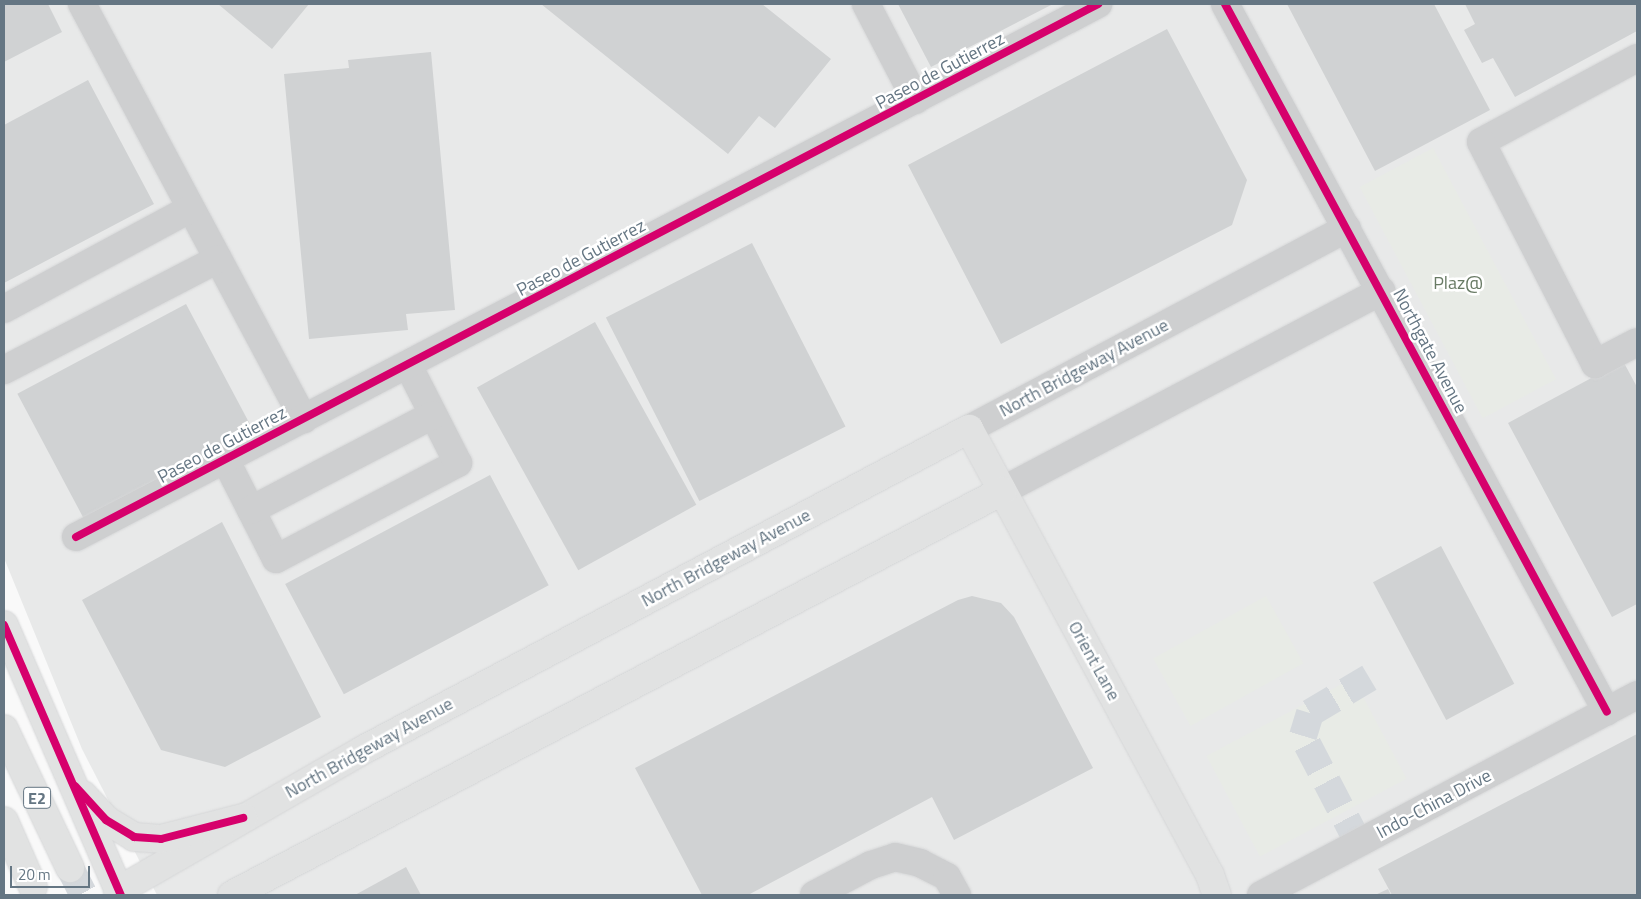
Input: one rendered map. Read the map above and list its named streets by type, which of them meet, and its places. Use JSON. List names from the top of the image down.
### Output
{
  "streets": {
    "main road": ["North Bridgeway Avenue", "Orient Lane", "E2"],
    "street": ["Paseo de Gutierrez", "Northgate Avenue", "Indo-China Drive"]
  },
  "crossings": [
    ["Northgate Avenue", "North Bridgeway Avenue"],
    ["Northgate Avenue", "Indo-China Drive"],
    ["North Bridgeway Avenue", "Orient Lane"]
  ],
  "parks": ["Plaz@"],
  "scale_bar": "20 m"
}
